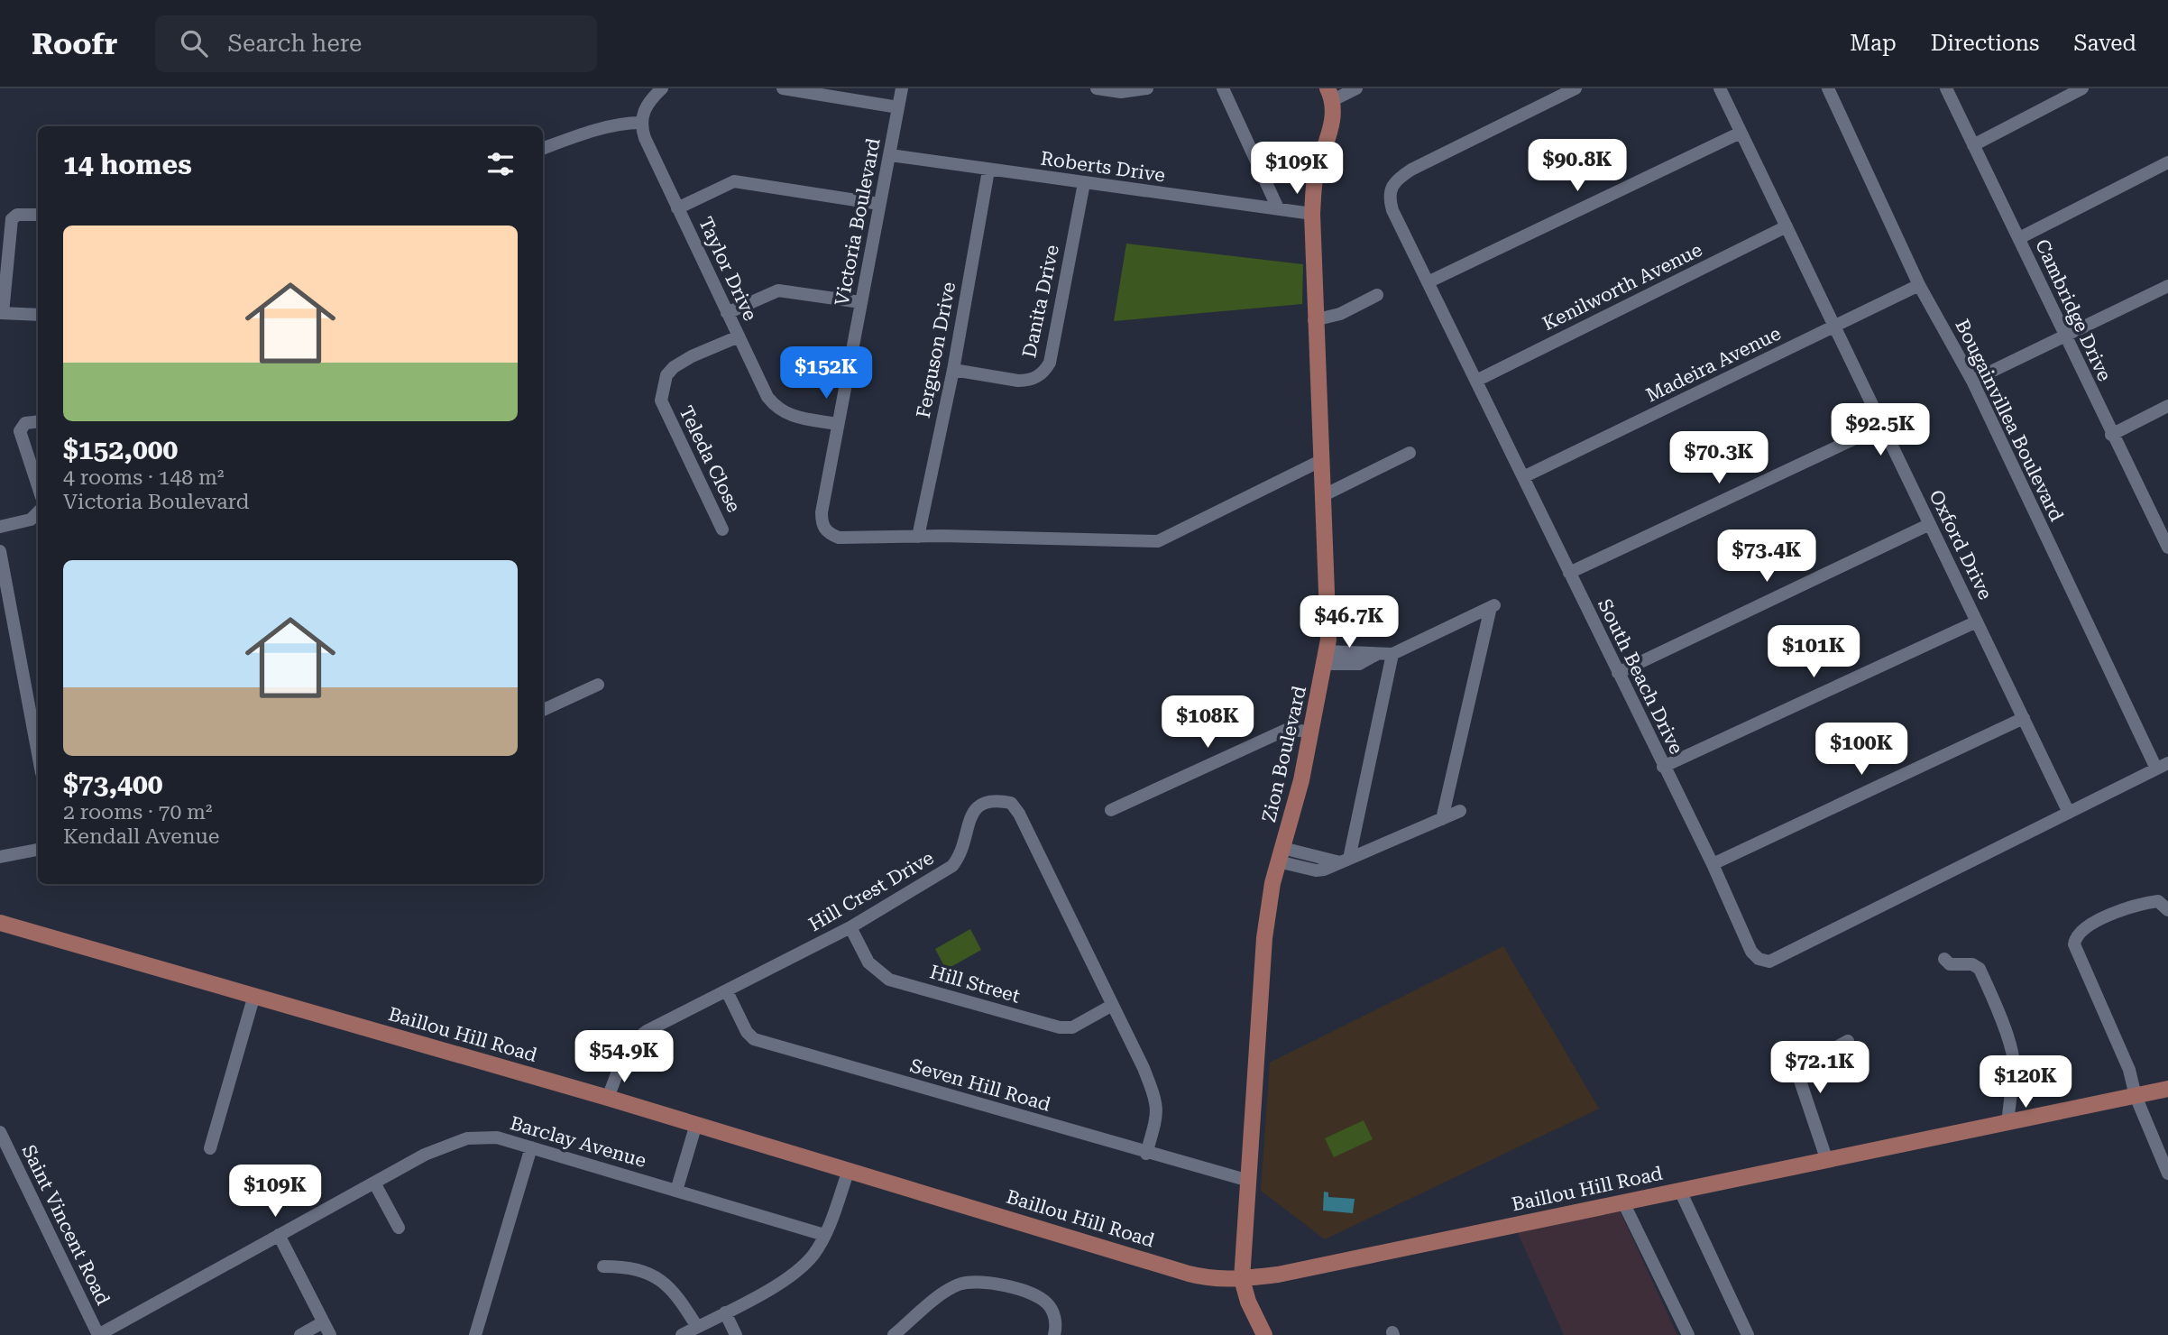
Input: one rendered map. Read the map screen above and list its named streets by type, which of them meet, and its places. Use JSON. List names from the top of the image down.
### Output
{
  "streets": {
    "main road": ["Zion Boulevard", "Baillou Hill Road"],
    "street": [
      "Roberts Drive",
      "Victoria Boulevard",
      "Taylor Drive",
      "Kenilworth Avenue",
      "Danita Drive",
      "Cambridge Drive",
      "Ferguson Drive",
      "Madeira Avenue",
      "Bougainvillea Boulevard",
      "Teleda Close",
      "Oxford Drive",
      "South Beach Drive",
      "Hill Crest Drive",
      "Hill Street",
      "Seven Hill Road",
      "Barclay Avenue",
      "Saint Vincent Road"
    ]
  },
  "crossings": [
    ["Roberts Drive", "Victoria Boulevard"],
    ["Roberts Drive", "Danita Drive"],
    ["Roberts Drive", "Ferguson Drive"],
    ["Roberts Drive", "Zion Boulevard"],
    ["Victoria Boulevard", "Taylor Drive"],
    ["Victoria Boulevard", "Ferguson Drive"],
    ["Taylor Drive", "Teleda Close"],
    ["Kenilworth Avenue", "Oxford Drive"],
    ["Kenilworth Avenue", "South Beach Drive"],
    ["Danita Drive", "Ferguson Drive"],
    ["Madeira Avenue", "Bougainvillea Boulevard"],
    ["Madeira Avenue", "Oxford Drive"],
    ["Madeira Avenue", "South Beach Drive"],
    ["Bougainvillea Boulevard", "South Beach Drive"],
    ["Oxford Drive", "South Beach Drive"],
    ["Zion Boulevard", "Baillou Hill Road"],
    ["Zion Boulevard", "Seven Hill Road"],
    ["Hill Crest Drive", "Hill Street"],
    ["Hill Crest Drive", "Baillou Hill Road"],
    ["Hill Crest Drive", "Seven Hill Road"],
    ["Barclay Avenue", "Saint Vincent Road"]
  ],
  "page": {
    "header": "Roofr",
    "search": "Search here",
    "nav": ["Map", "Directions", "Saved"],
    "heading": "14 homes",
    "price": [
      "$90.8K",
      "$109K",
      "$152K",
      "$92.5K",
      "$70.3K",
      "$73.4K",
      "$46.7K",
      "$101K",
      "$108K",
      "$100K",
      "$54.9K",
      "$72.1K",
      "$120K",
      "$109K"
    ],
    "list": [
      {
        "name": "$152,000",
        "note": "4 rooms · 148 m² · Victoria Boulevard"
      },
      {
        "name": "$73,400",
        "note": "2 rooms · 70 m² · Kendall Avenue"
      }
    ]
  }
}
